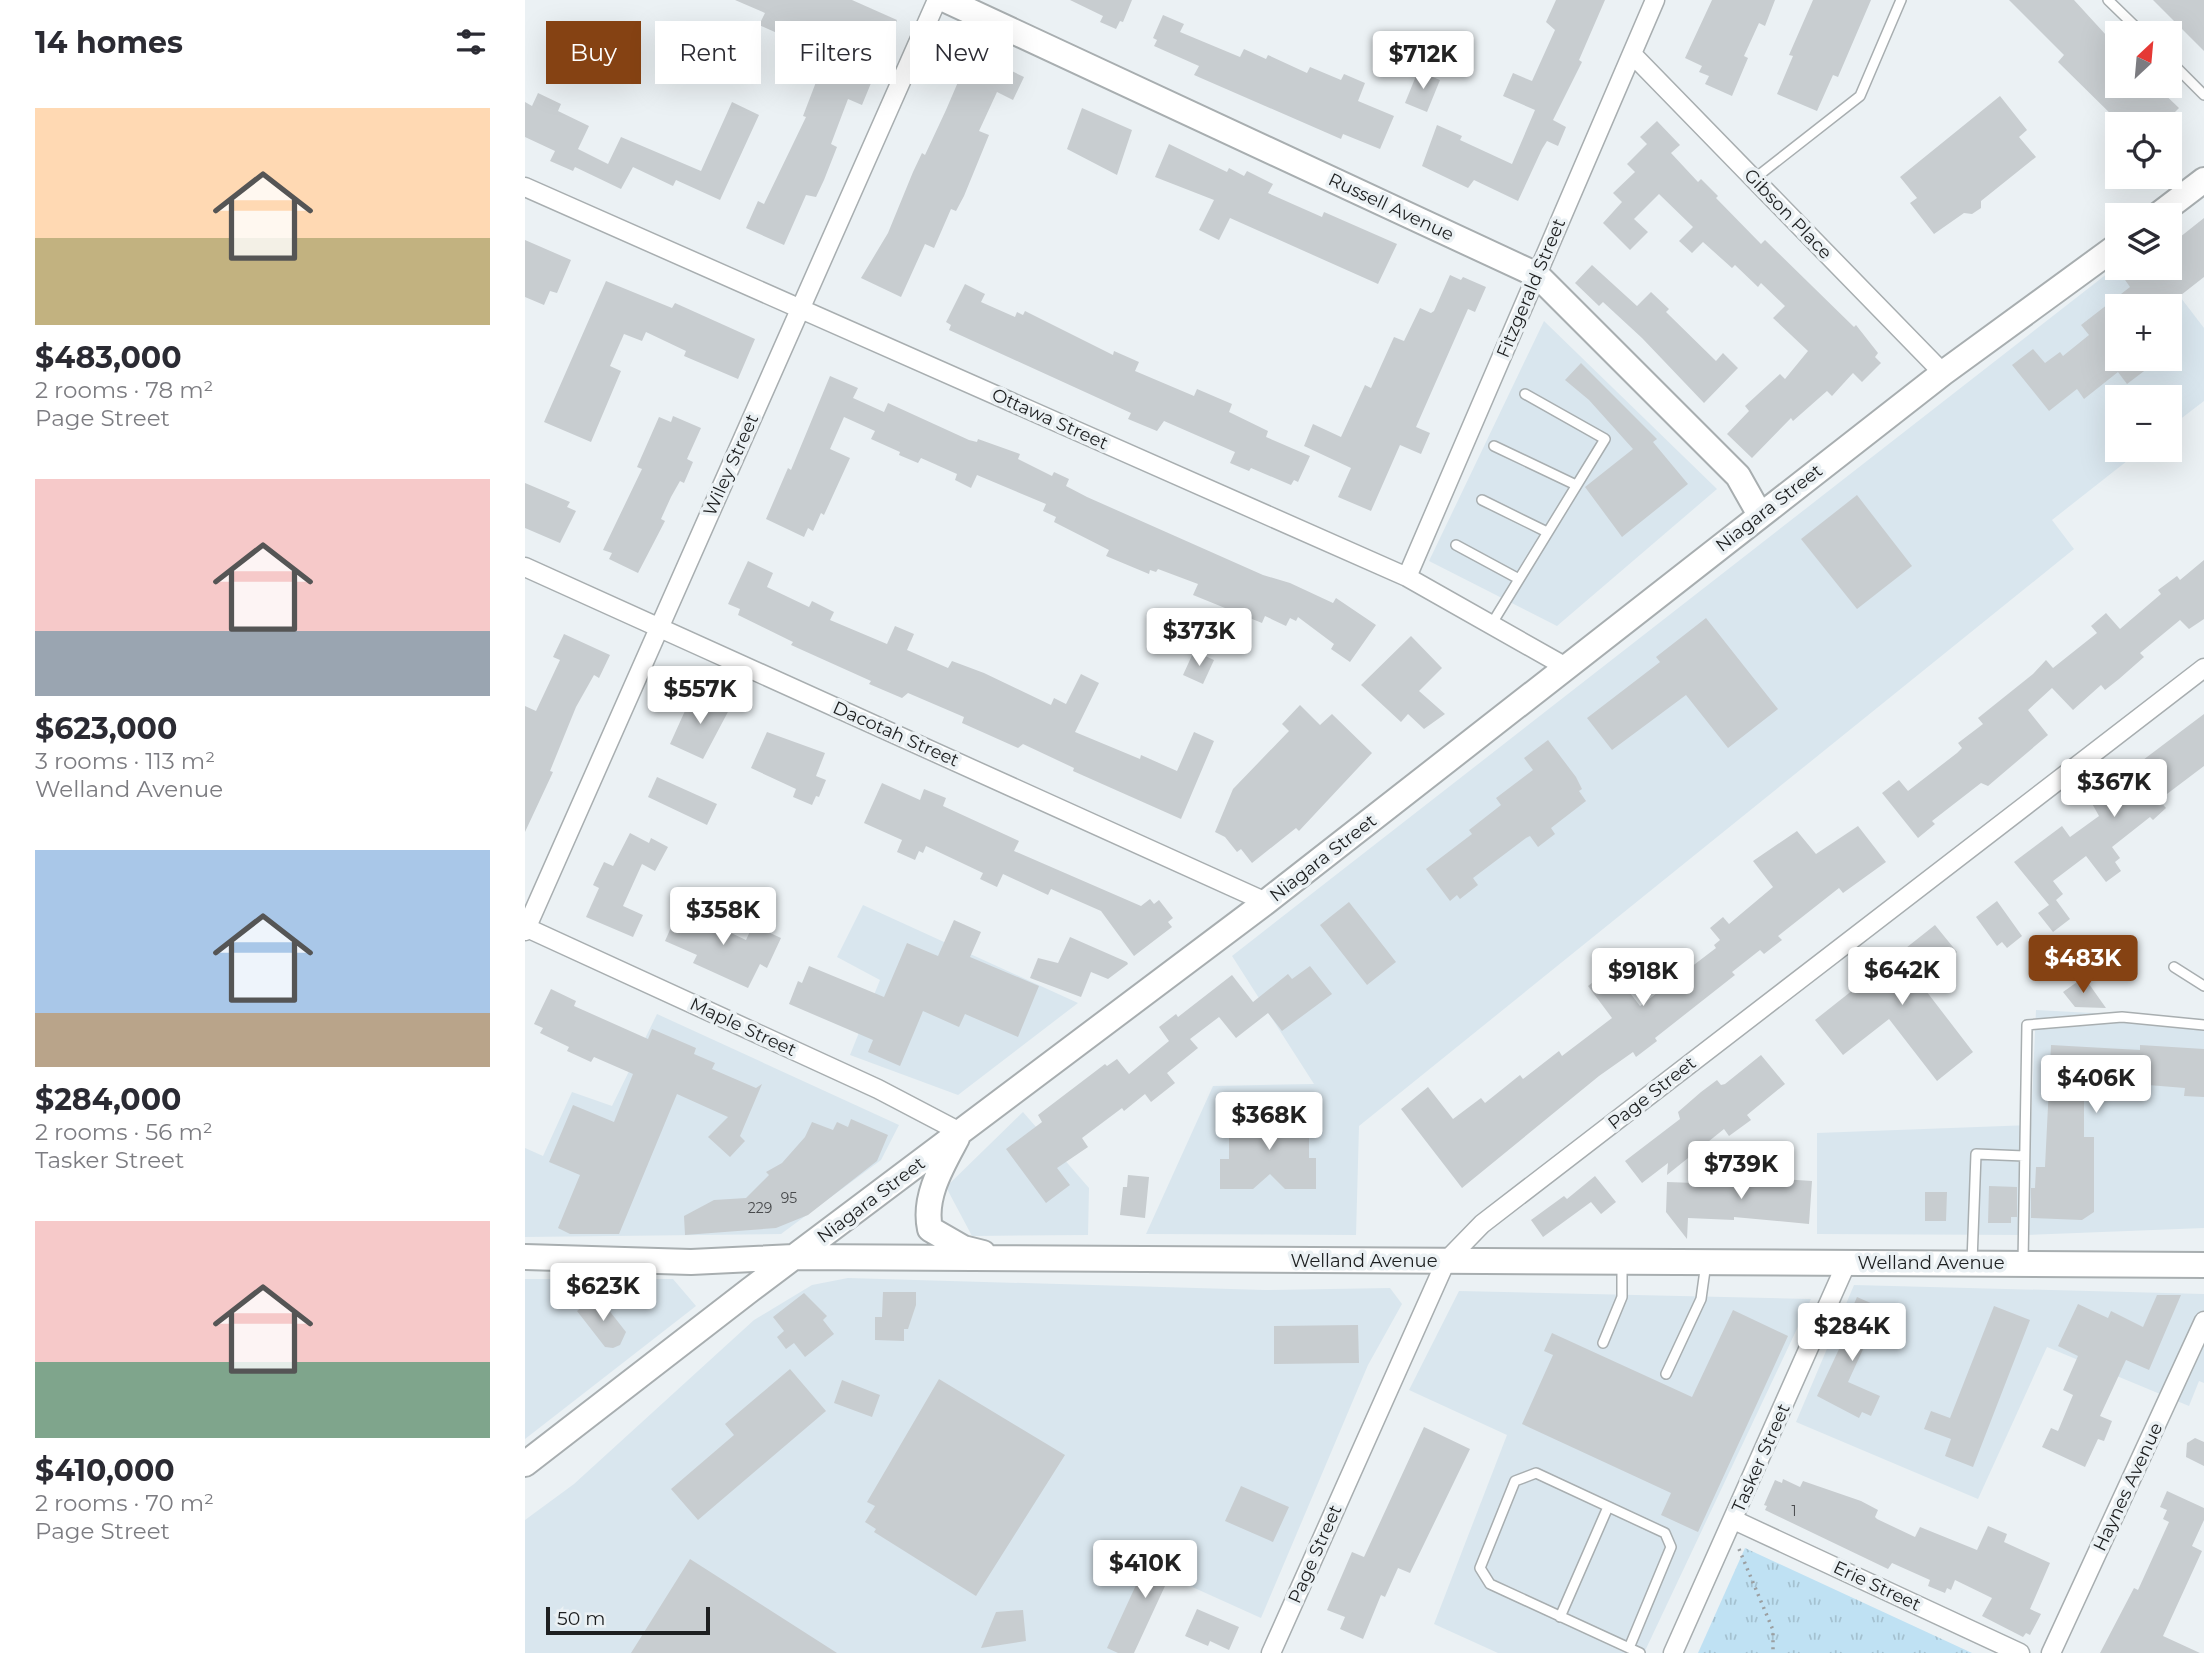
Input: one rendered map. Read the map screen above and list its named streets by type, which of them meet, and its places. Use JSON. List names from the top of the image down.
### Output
{
  "streets": {
    "main road": ["Russell Avenue", "Niagara Street", "Welland Avenue"],
    "street": [
      "Gibson Place",
      "Fitzgerald Street",
      "Ottawa Street",
      "Wiley Street",
      "Dacotah Street",
      "Maple Street",
      "Page Street",
      "Tasker Street",
      "Haynes Avenue",
      "Erie Street"
    ]
  },
  "crossings": [
    ["Russell Avenue", "Fitzgerald Street"],
    ["Russell Avenue", "Niagara Street"],
    ["Gibson Place", "Fitzgerald Street"],
    ["Gibson Place", "Niagara Street"],
    ["Fitzgerald Street", "Ottawa Street"],
    ["Ottawa Street", "Wiley Street"],
    ["Ottawa Street", "Niagara Street"],
    ["Wiley Street", "Dacotah Street"],
    ["Wiley Street", "Maple Street"],
    ["Niagara Street", "Dacotah Street"],
    ["Niagara Street", "Maple Street"],
    ["Niagara Street", "Welland Avenue"],
    ["Page Street", "Welland Avenue"],
    ["Welland Avenue", "Tasker Street"],
    ["Tasker Street", "Erie Street"]
  ],
  "house_numbers": ["95", "229", "1"],
  "scale_bar": "50 m",
  "north": "top right",
  "page": {
    "heading": "14 homes",
    "map_buttons": ["+", "−"],
    "chip": [
      "Buy",
      "Rent",
      "Filters",
      "New"
    ],
    "price": [
      "$712K",
      "$373K",
      "$557K",
      "$367K",
      "$358K",
      "$483K",
      "$642K",
      "$918K",
      "$406K",
      "$368K",
      "$739K",
      "$623K",
      "$284K",
      "$410K"
    ],
    "list": [
      {
        "name": "$483,000",
        "note": "2 rooms · 78 m² · Page Street"
      },
      {
        "name": "$623,000",
        "note": "3 rooms · 113 m² · Welland Avenue"
      },
      {
        "name": "$284,000",
        "note": "2 rooms · 56 m² · Tasker Street"
      },
      {
        "name": "$410,000",
        "note": "2 rooms · 70 m² · Page Street"
      }
    ],
    "scale": "50 m"
  }
}
